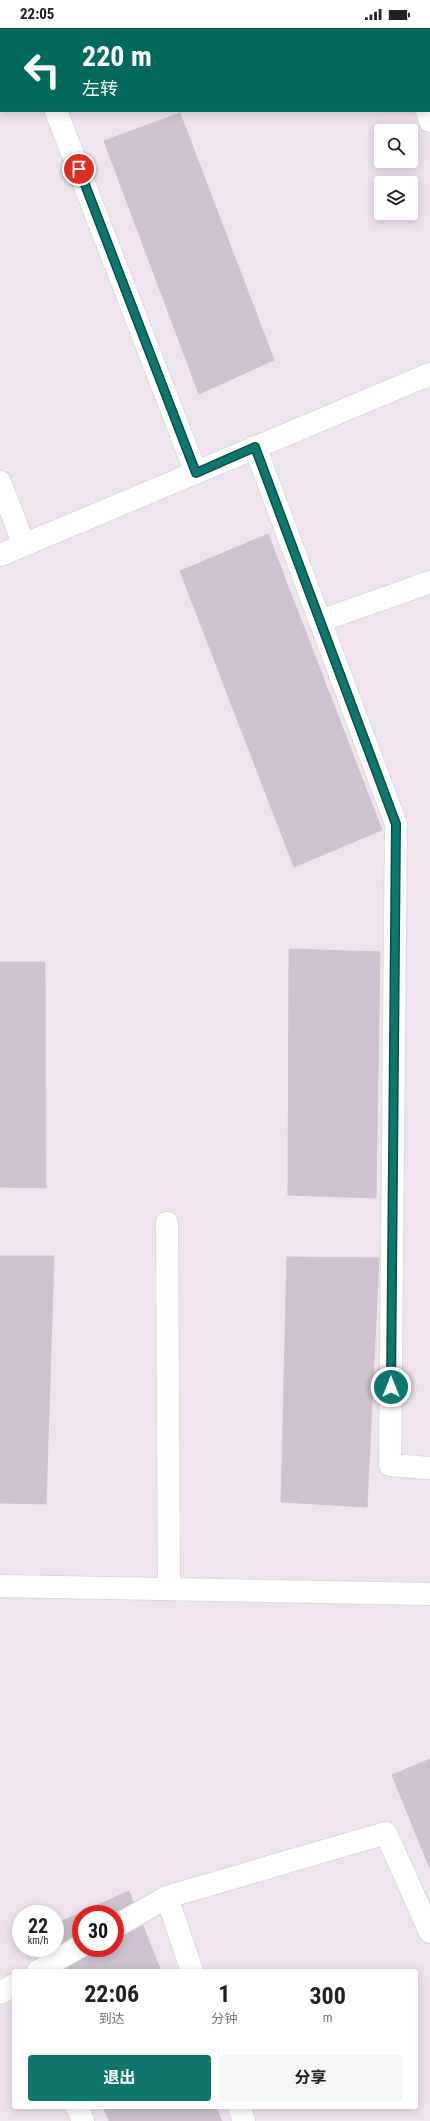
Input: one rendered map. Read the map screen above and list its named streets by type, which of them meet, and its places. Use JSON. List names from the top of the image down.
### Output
{
  "page": {
    "status": "22:05",
    "turn": ["220 m", "左转"],
    "speed": "22 km/h",
    "limit": "30",
    "eta": [
      "22:06",
      "到达",
      "1",
      "分钟",
      "300",
      "m"
    ],
    "buttons": ["退出", "分享"]
  }
}
